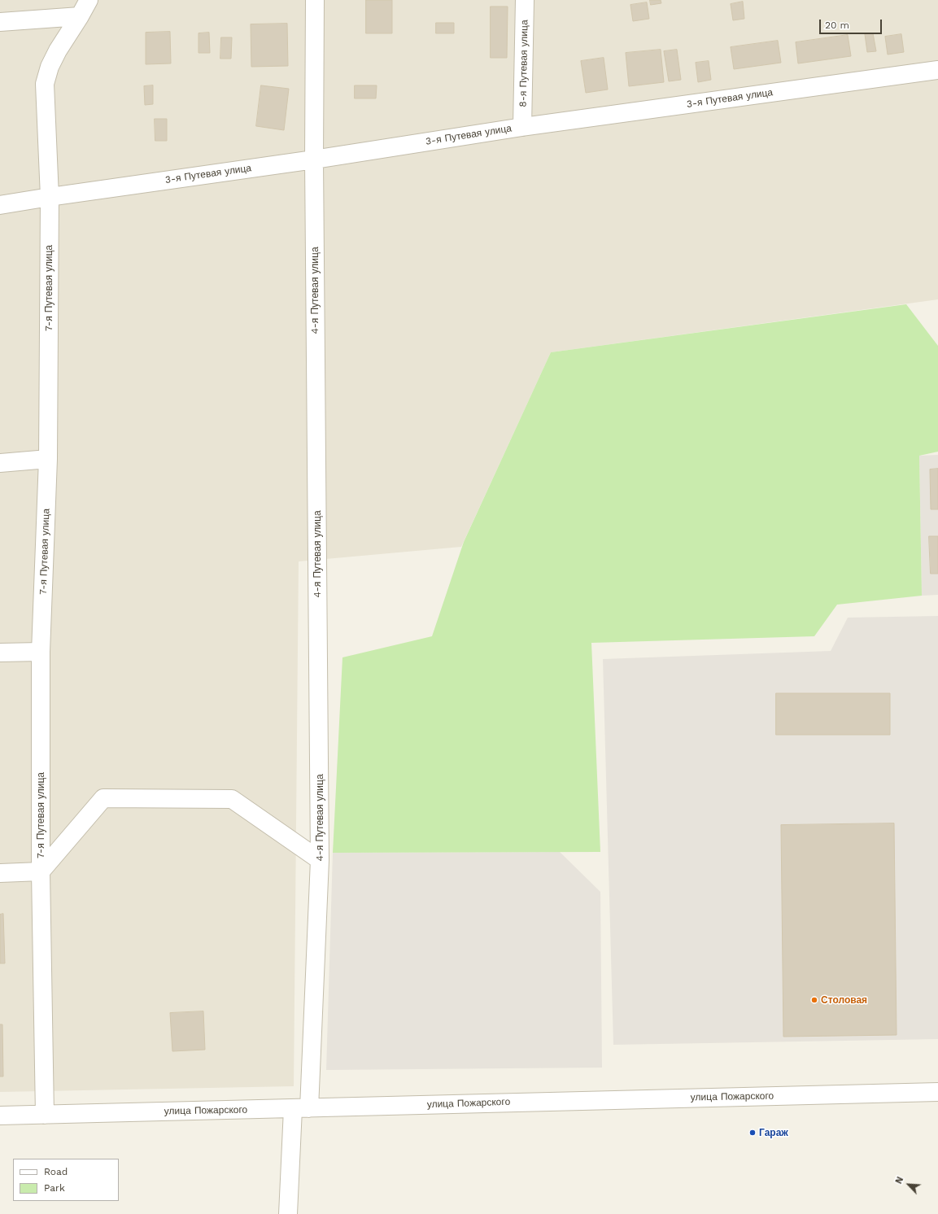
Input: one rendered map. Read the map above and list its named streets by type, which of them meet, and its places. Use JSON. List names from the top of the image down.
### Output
{
  "streets": {
    "street": [
      "8-я Путевая улица",
      "3-я Путевая улица",
      "7-я Путевая улица",
      "4-я Путевая улица",
      "улица Пожарского"
    ]
  },
  "crossings": [
    ["8-я Путевая улица", "3-я Путевая улица"],
    ["3-я Путевая улица", "7-я Путевая улица"],
    ["3-я Путевая улица", "4-я Путевая улица"],
    ["7-я Путевая улица", "улица Пожарского"],
    ["4-я Путевая улица", "улица Пожарского"]
  ],
  "places": ["Столовая", "Гараж"],
  "legend": ["Road", "Park"],
  "scale_bar": "20 m",
  "north": "top left"
}
